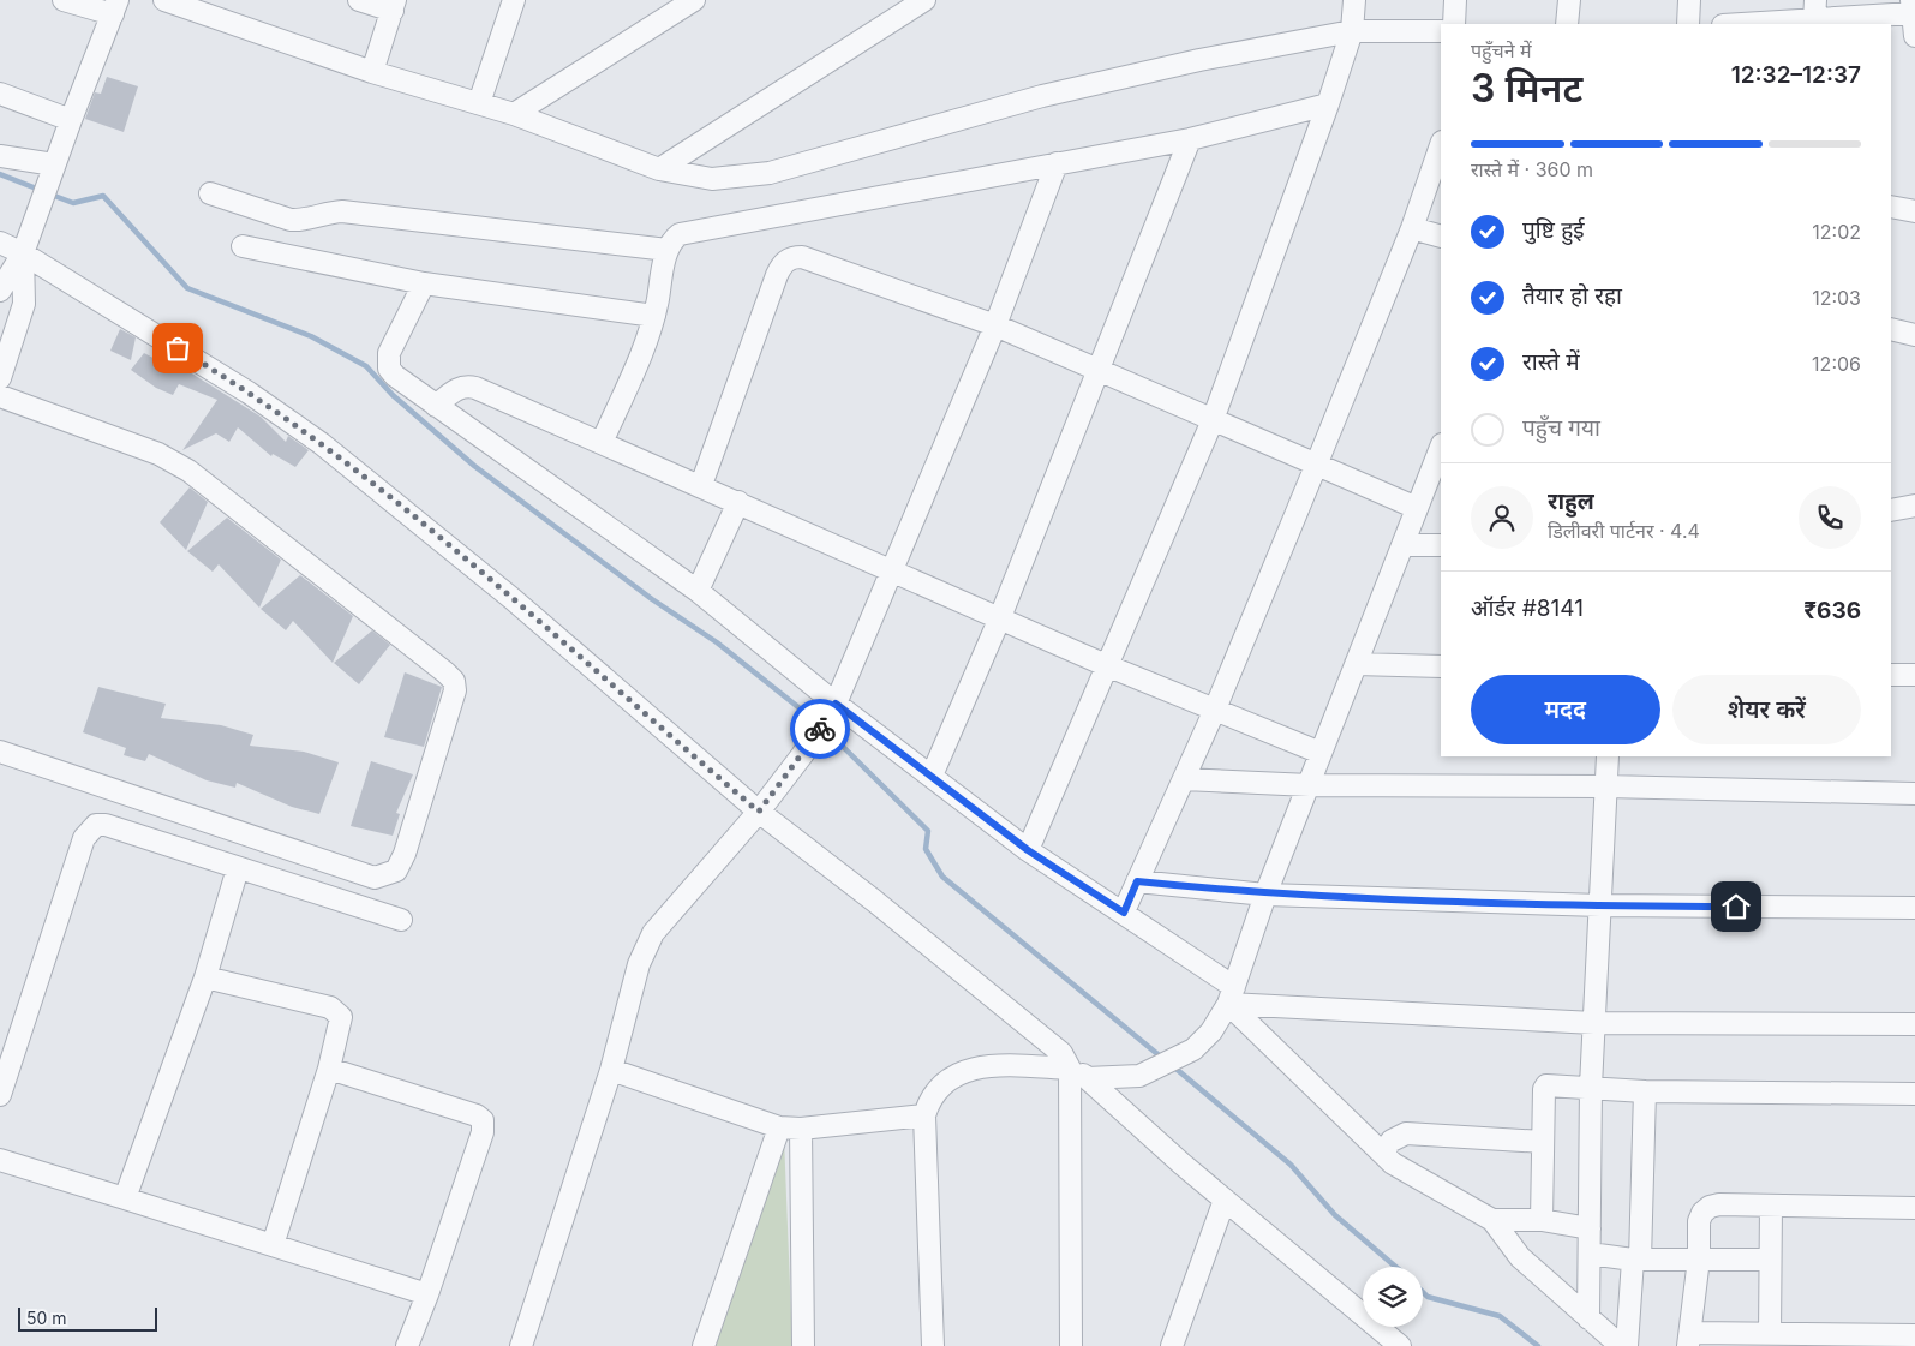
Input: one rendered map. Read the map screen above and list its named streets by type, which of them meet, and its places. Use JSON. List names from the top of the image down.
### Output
{
  "scale_bar": "50 m",
  "page": {
    "heading": ["3 मिनट", "पहुँचने में", "12:32–12:37"],
    "panel": [
      "राहुल",
      "डिलीवरी पार्टनर · 4.4",
      "ऑर्डर #8141",
      "₹636"
    ],
    "bar": "रास्ते में · 360 m",
    "list": [
      ["पुष्टि हुई", "12:02"],
      ["तैयार हो रहा", "12:03"],
      ["रास्ते में", "12:06"],
      "पहुँच गया"
    ],
    "buttons": ["मदद", "शेयर करें"],
    "scale": "50 m"
  }
}
